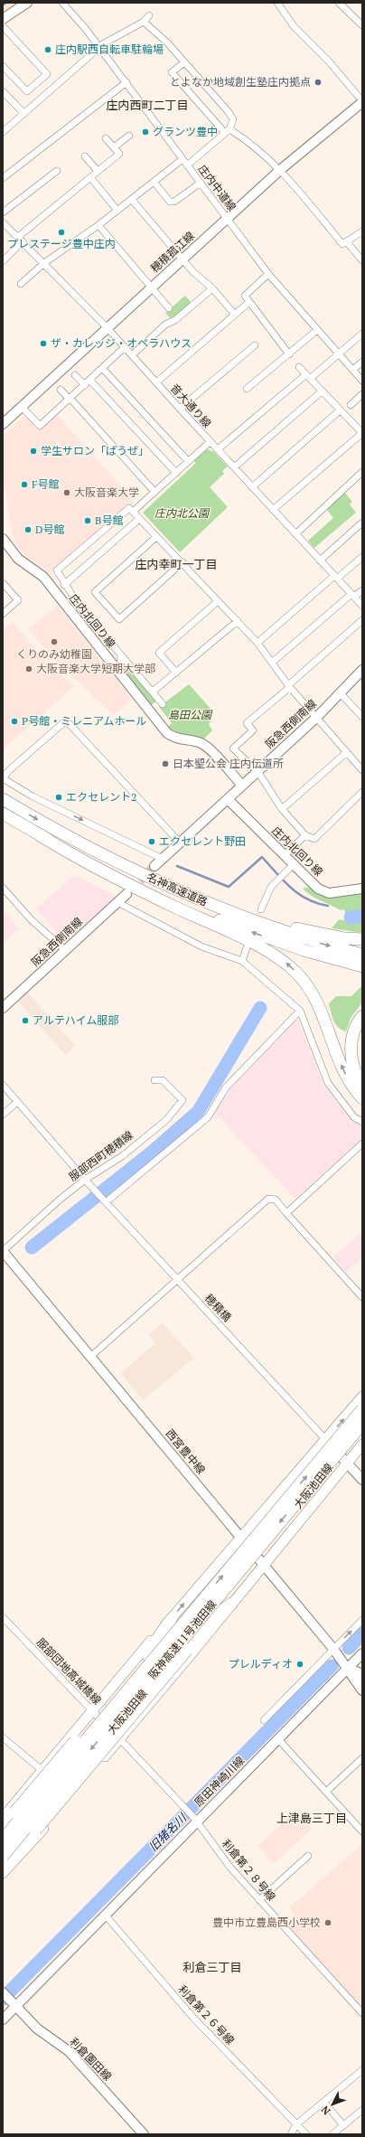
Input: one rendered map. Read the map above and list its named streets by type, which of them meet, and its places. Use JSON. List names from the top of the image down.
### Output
{
  "streets": {
    "highway": ["名神高速道路", "阪神高速11号池田線"],
    "main road": ["大阪池田線"],
    "street": [
      "庄内中道線",
      "穂積菰江線",
      "音大通り線",
      "庄内北回り線",
      "阪急西側南線",
      "服部西町穂積線",
      "穂積橋",
      "西宮豊中線",
      "服部団地高城橋線",
      "原田神崎川線",
      "利倉第２８号線",
      "利倉第２６号線",
      "利倉園田線"
    ]
  },
  "crossings": [
    ["庄内中道線", "穂積菰江線"],
    ["穂積菰江線", "音大通り線"],
    ["庄内北回り線", "阪急西側南線"],
    ["服部西町穂積線", "穂積橋"],
    ["服部西町穂積線", "西宮豊中線"],
    ["穂積橋", "大阪池田線"],
    ["西宮豊中線", "大阪池田線"],
    ["西宮豊中線", "原田神崎川線"],
    ["大阪池田線", "服部団地高城橋線"],
    ["大阪池田線", "利倉第２８号線"],
    ["服部団地高城橋線", "利倉第２８号線"],
    ["原田神崎川線", "利倉第２８号線"],
    ["原田神崎川線", "利倉第２６号線"],
    ["原田神崎川線", "利倉園田線"]
  ],
  "districts": [
    "庄内西町二丁目",
    "庄内幸町一丁目",
    "上津島三丁目",
    "利倉三丁目"
  ],
  "water": ["旧猪名川"],
  "parks": ["庄内北公園", "島田公園"],
  "places": [
    "庄内駅西自転車駐輪場",
    "とよなか地域創生塾庄内拠点",
    "グランツ豊中",
    "プレステージ豊中庄内",
    "ザ・カレッジ・オペラハウス",
    "学生サロン「ぱうぜ」",
    "F号館",
    "大阪音楽大学",
    "B号館",
    "D号館",
    "くりのみ幼稚園",
    "大阪音楽大学短期大学部",
    "P号館・ミレニアムホール",
    "日本聖公会 庄内伝道所",
    "エクセレント2",
    "エクセレント野田",
    "アルテハイム服部",
    "プレルディオ",
    "豊中市立豊島西小学校"
  ],
  "north": "bottom left"
}
